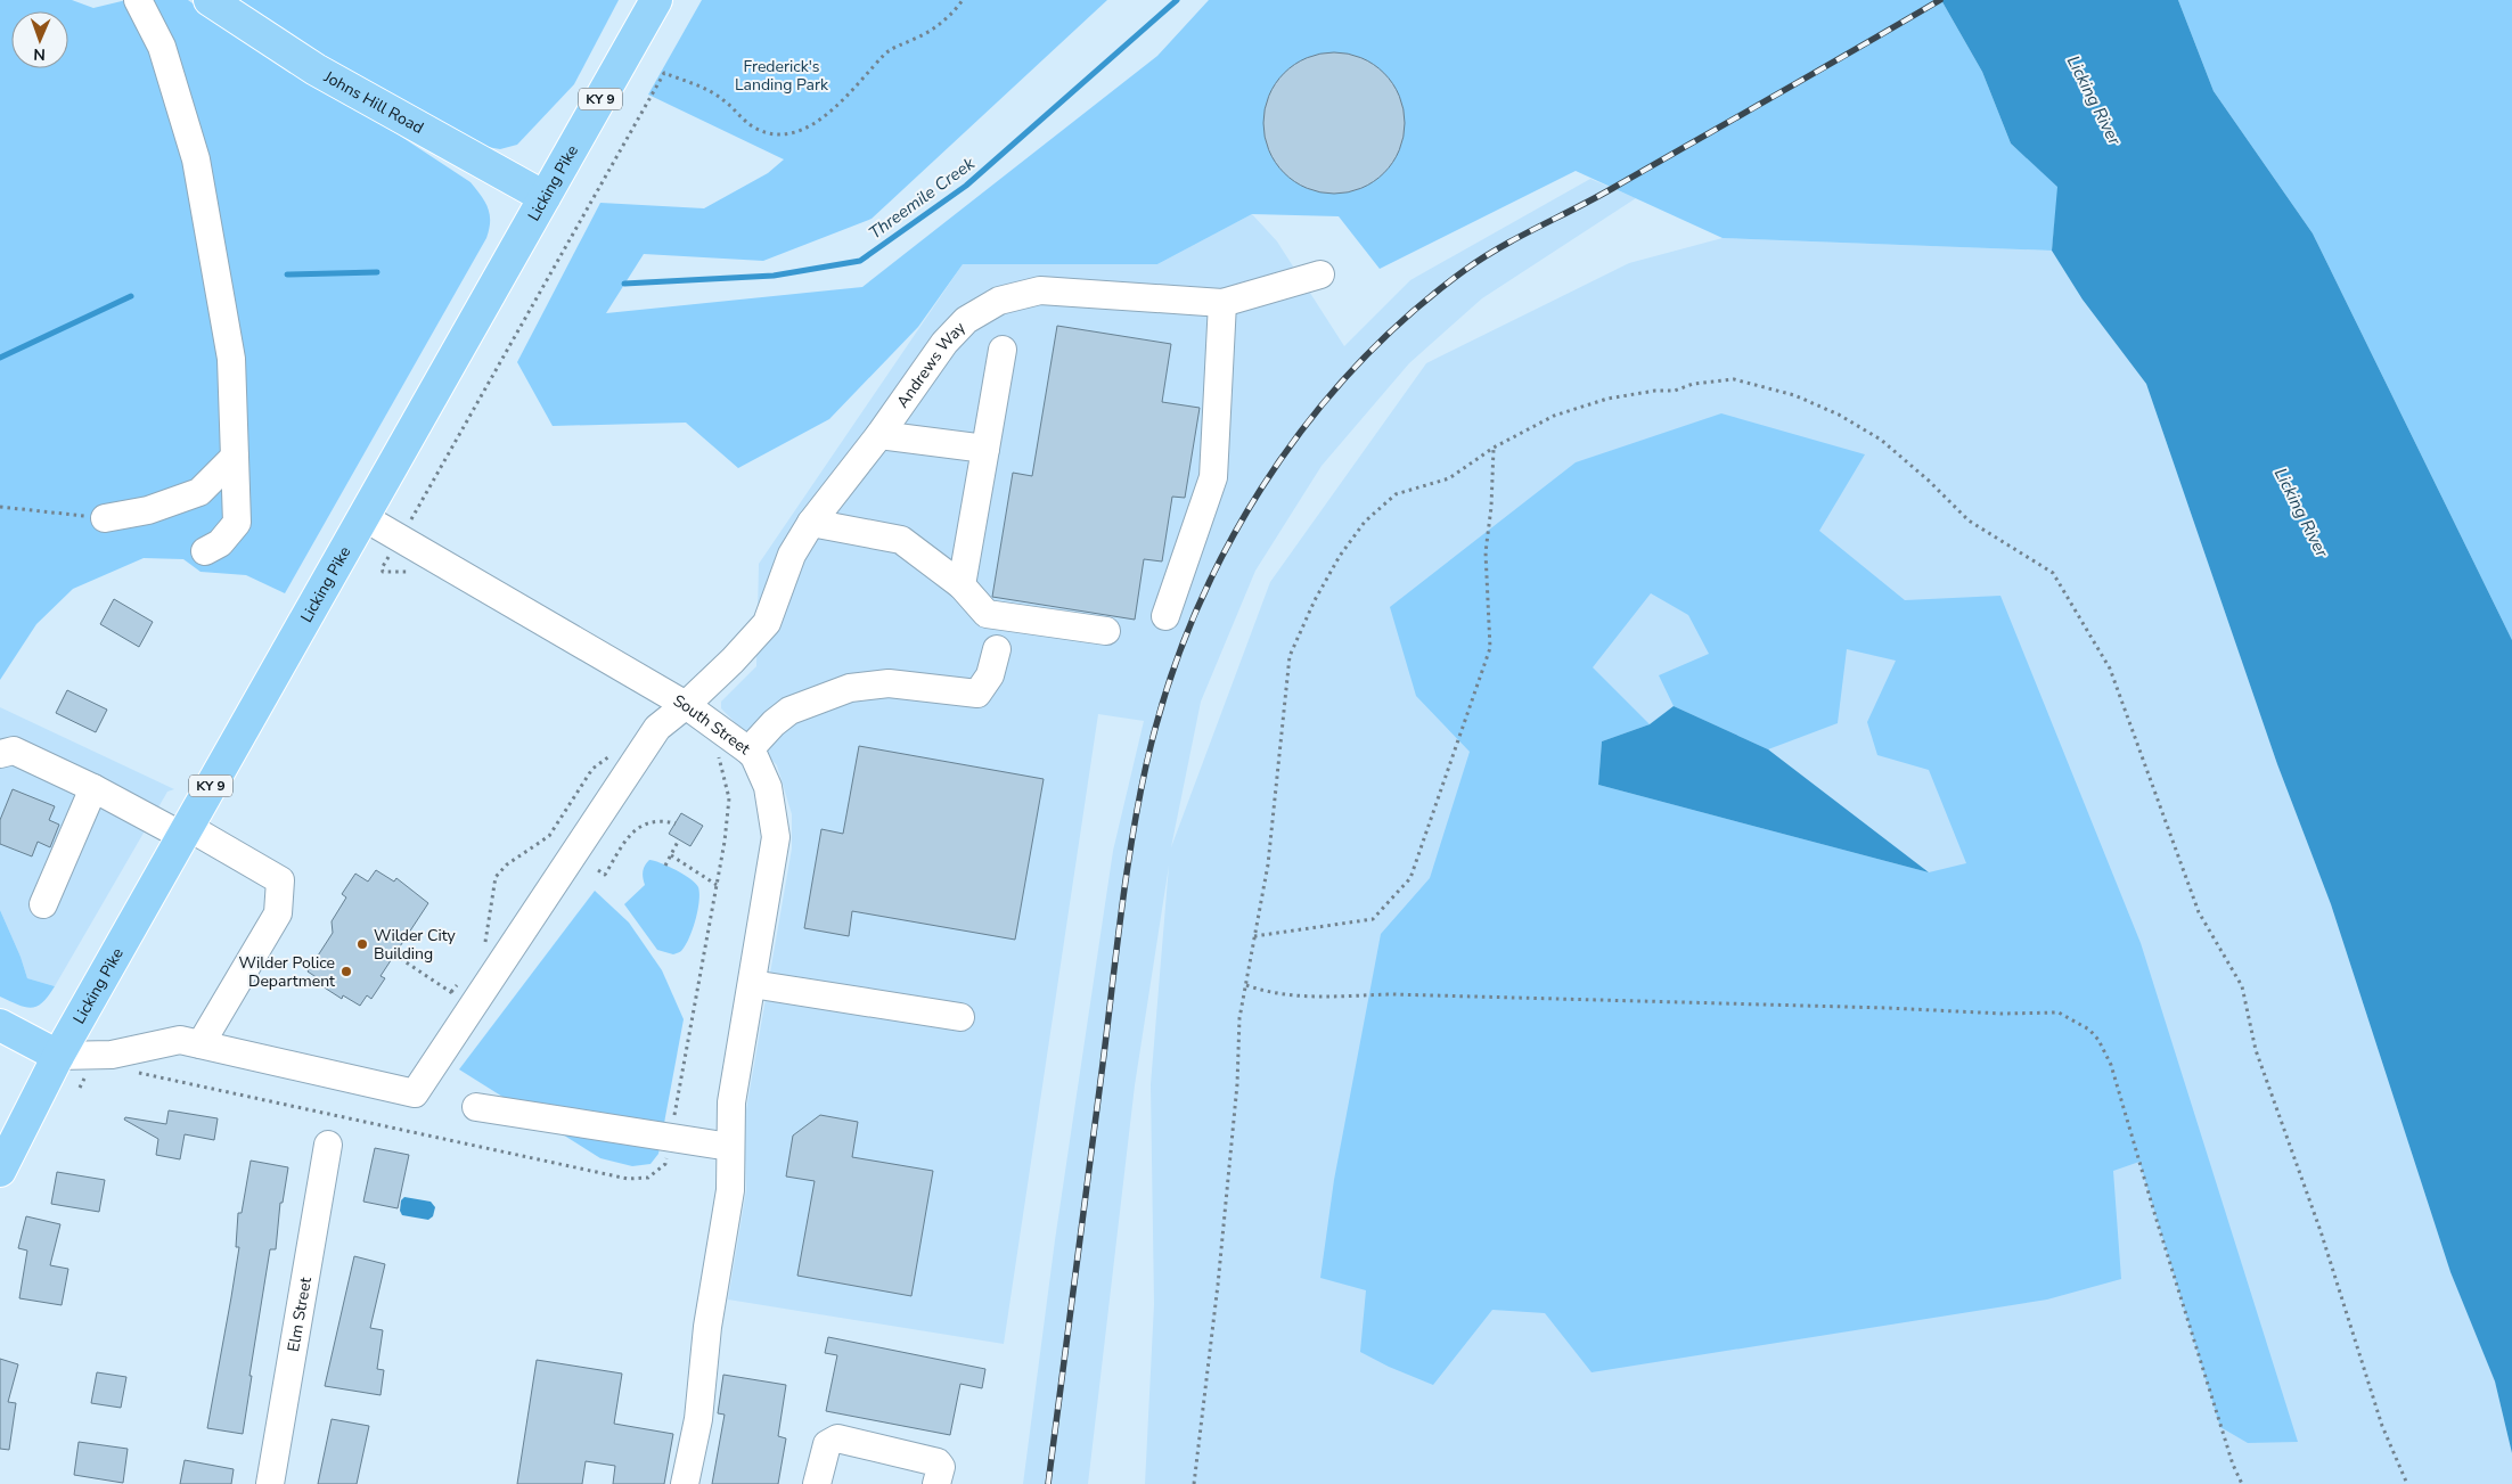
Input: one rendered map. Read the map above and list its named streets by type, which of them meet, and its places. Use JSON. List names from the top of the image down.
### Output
{
  "streets": {
    "main road": ["KY 9", "Johns Hill Road", "Licking Pike"],
    "street": ["Andrews Way", "South Street", "Elm Street"]
  },
  "crossings": [
    ["Johns Hill Road", "Licking Pike"],
    ["Licking Pike", "South Street"],
    ["Andrews Way", "South Street"]
  ],
  "water": ["Licking River", "Threemile Creek"],
  "parks": ["Frederick's Landing Park"],
  "places": ["Wilder City Building", "Wilder Police Department"],
  "north": "bottom"
}
